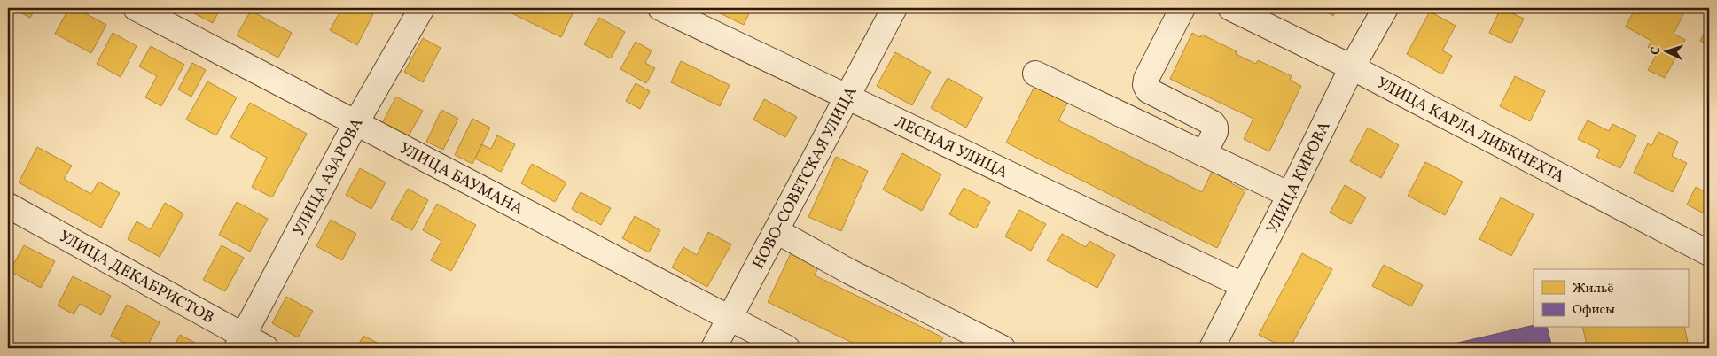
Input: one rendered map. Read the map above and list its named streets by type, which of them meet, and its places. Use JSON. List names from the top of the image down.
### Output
{
  "streets": {
    "street": [
      "УЛИЦА КАРЛА ЛИБКНЕХТА",
      "ЛЕСНАЯ УЛИЦА",
      "УЛИЦА АЗАРОВА",
      "УЛИЦА КИРОВА",
      "УЛИЦА БАУМАНА",
      "НОВО-СОВЕТСКАЯ УЛИЦА",
      "УЛИЦА ДЕКАБРИСТОВ"
    ]
  },
  "crossings": [
    ["УЛИЦА КАРЛА ЛИБКНЕХТА", "УЛИЦА КИРОВА"],
    ["ЛЕСНАЯ УЛИЦА", "УЛИЦА КИРОВА"],
    ["ЛЕСНАЯ УЛИЦА", "НОВО-СОВЕТСКАЯ УЛИЦА"],
    ["УЛИЦА АЗАРОВА", "УЛИЦА БАУМАНА"],
    ["УЛИЦА АЗАРОВА", "УЛИЦА ДЕКАБРИСТОВ"],
    ["УЛИЦА БАУМАНА", "НОВО-СОВЕТСКАЯ УЛИЦА"]
  ],
  "legend": ["Жильё", "Офисы"],
  "north": "left"
}
